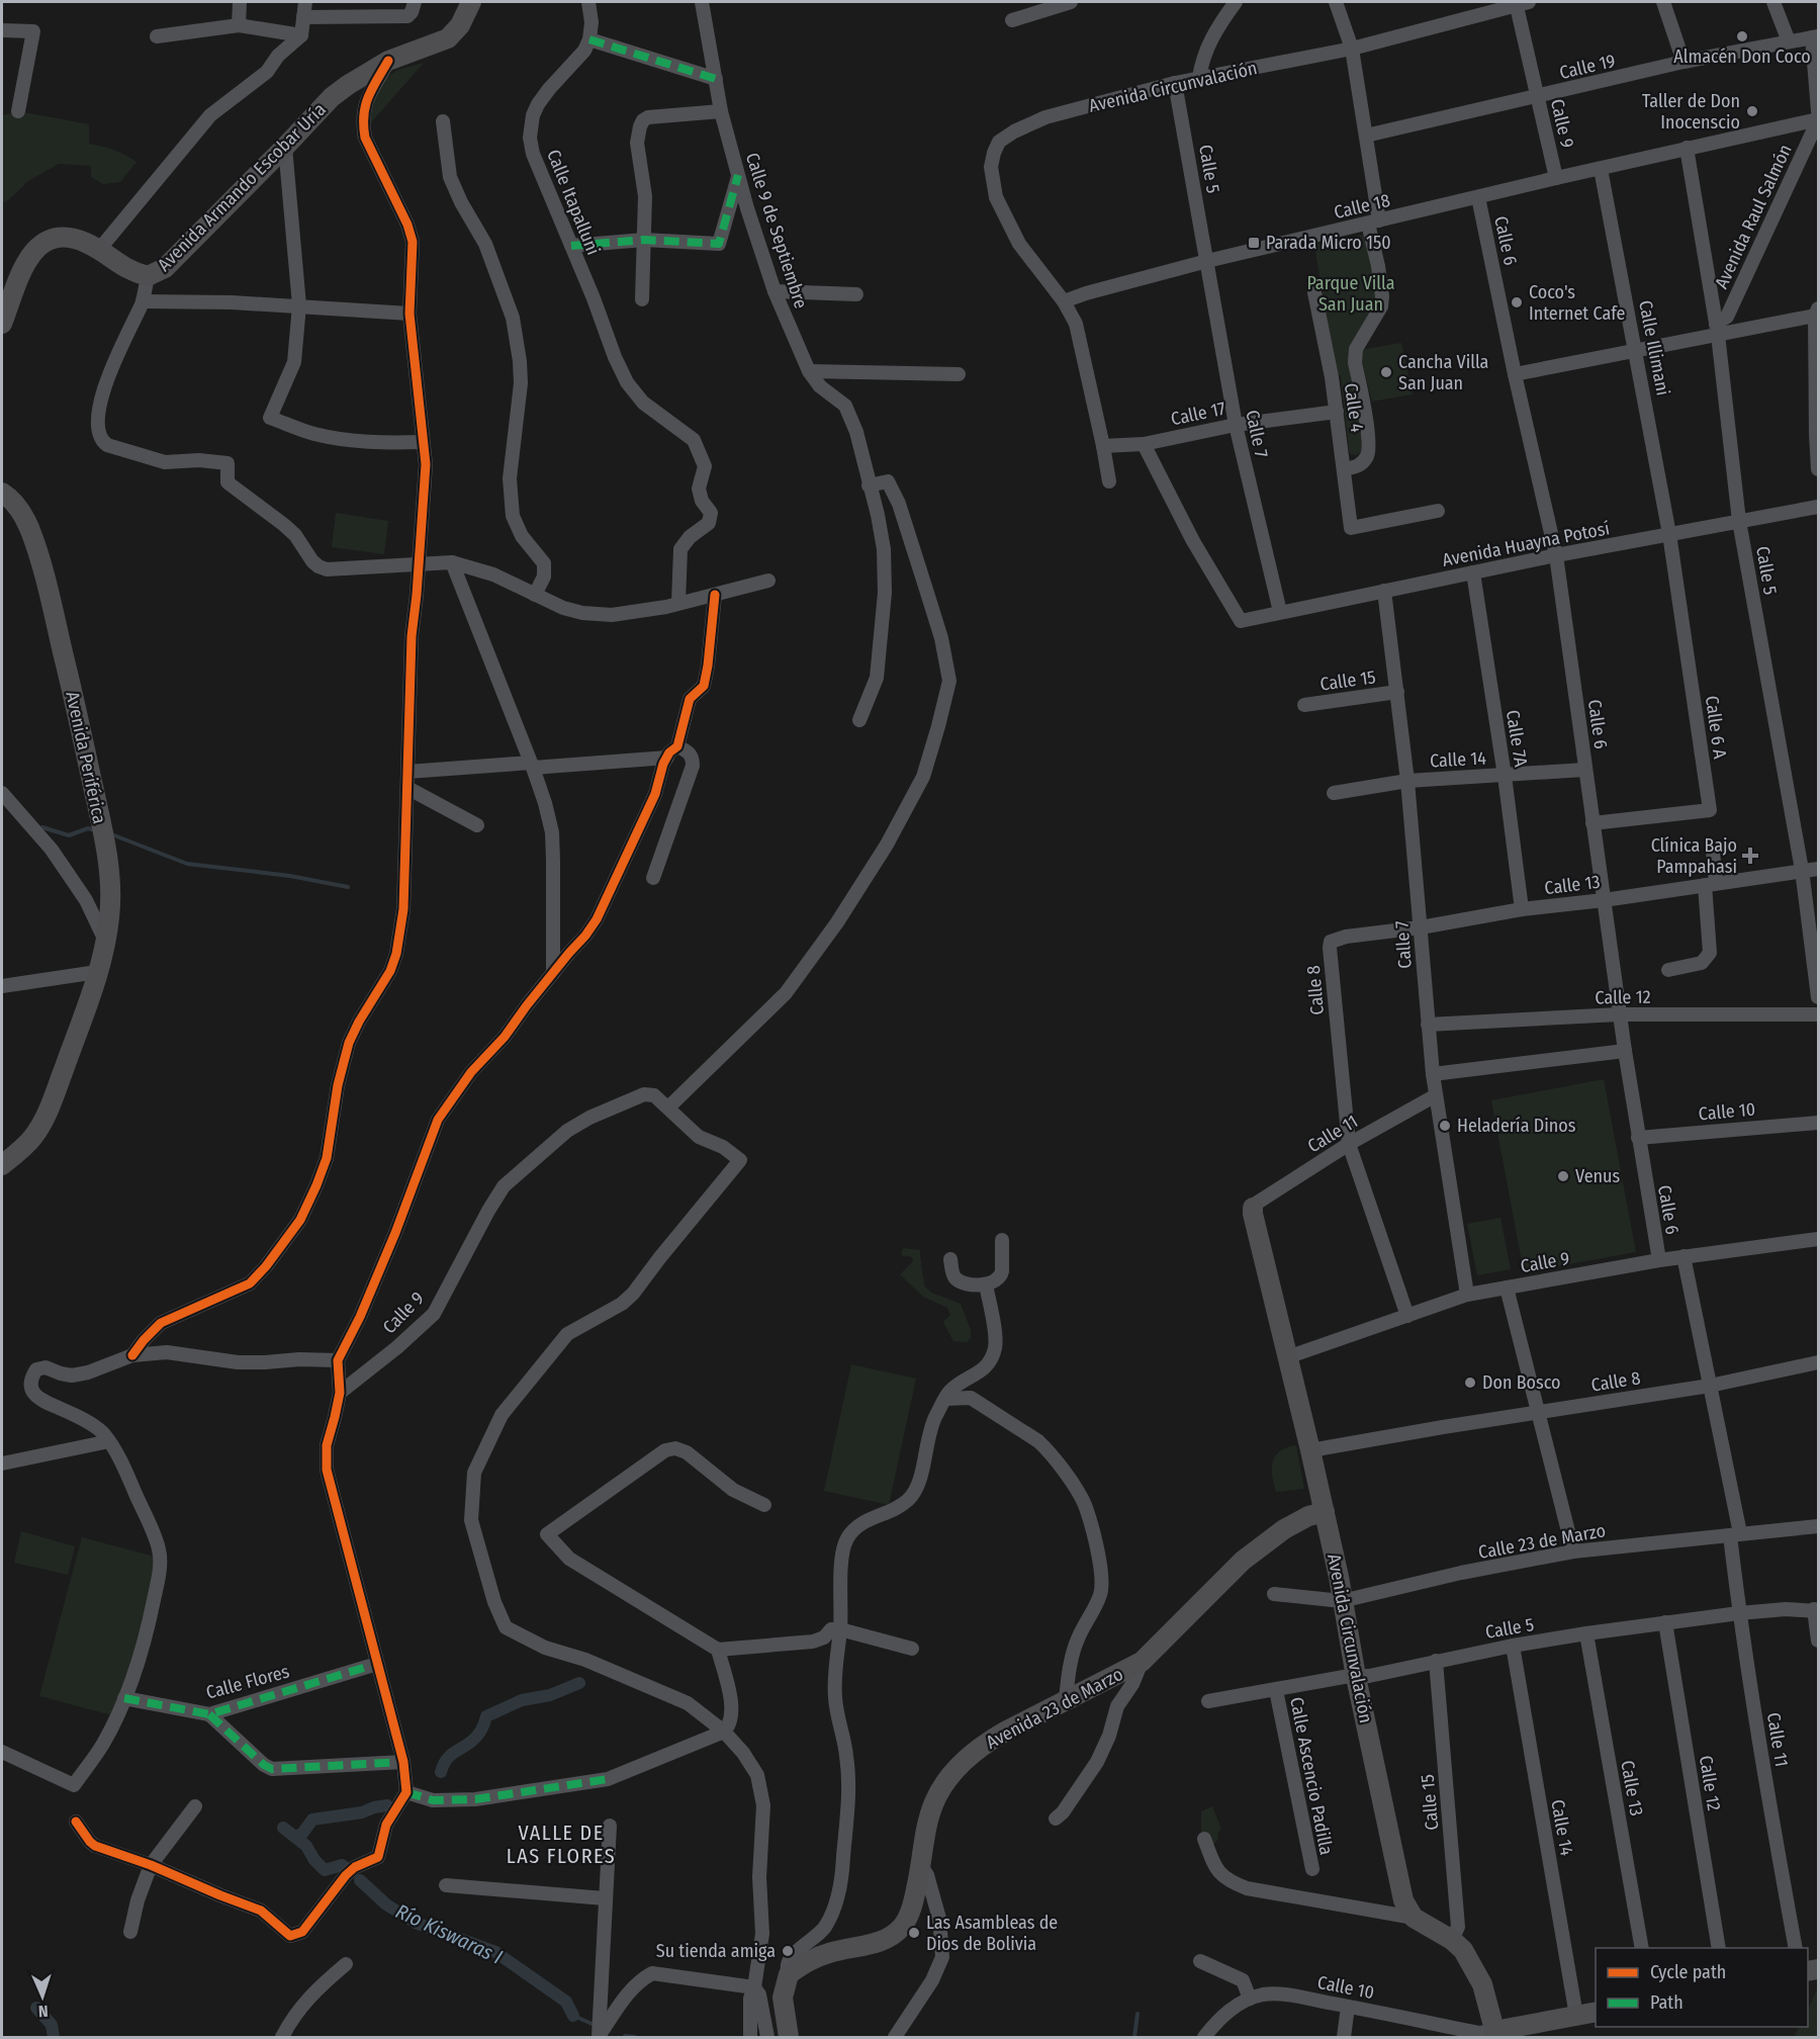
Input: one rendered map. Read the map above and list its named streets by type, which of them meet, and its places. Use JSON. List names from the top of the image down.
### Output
{
  "streets": {
    "street": [
      "Calle 19",
      "Avenida Circunvalación",
      "Calle 9",
      "Calle 5",
      "Avenida Armando Escobar Uría",
      "Calle Itapalluni",
      "Calle 18",
      "Avenida Raul Salmón",
      "Calle 9 de Septiembre",
      "Calle 6",
      "Calle Illimani",
      "Calle 4",
      "Calle 17",
      "Calle 7",
      "Avenida Huayna Potosí",
      "Calle 15",
      "Calle 6 A",
      "Calle 7A",
      "Avenida Periférica",
      "Calle 14",
      "Calle 13",
      "Calle 8",
      "Calle 12",
      "Calle 10",
      "Calle 11",
      "Calle 23 de Marzo",
      "Calle Flores",
      "Avenida 23 de Marzo",
      "Calle Ascencio Padilla"
    ]
  },
  "crossings": [
    ["Calle 19", "Calle 9"],
    ["Avenida Circunvalación", "Calle 9"],
    ["Avenida Circunvalación", "Calle 5"],
    ["Avenida Circunvalación", "Calle 18"],
    ["Avenida Circunvalación", "Calle 8"],
    ["Avenida Circunvalación", "Calle 11"],
    ["Avenida Circunvalación", "Calle 23 de Marzo"],
    ["Avenida Circunvalación", "Avenida 23 de Marzo"],
    ["Calle 9", "Calle 18"],
    ["Calle 9", "Calle 6"],
    ["Calle 9", "Calle 7"],
    ["Calle 9", "Calle 8"],
    ["Calle 5", "Calle 18"],
    ["Calle 5", "Avenida Raul Salmón"],
    ["Calle 5", "Calle 7"],
    ["Calle 5", "Avenida Huayna Potosí"],
    ["Calle 5", "Calle 15"],
    ["Calle 5", "Calle 14"],
    ["Calle 5", "Calle 13"],
    ["Calle 5", "Calle 12"],
    ["Calle 5", "Calle 11"],
    ["Calle 5", "Calle Ascencio Padilla"],
    ["Calle 18", "Avenida Raul Salmón"],
    ["Calle 18", "Calle 6"],
    ["Calle 18", "Calle Illimani"],
    ["Calle 18", "Calle 7"],
    ["Calle 6", "Avenida Huayna Potosí"],
    ["Calle 6", "Calle 6 A"],
    ["Calle 6", "Calle 14"],
    ["Calle 6", "Calle 13"],
    ["Calle 6", "Calle 8"],
    ["Calle 6", "Calle 12"],
    ["Calle 6", "Calle 10"],
    ["Calle 6", "Calle 11"],
    ["Calle 6", "Calle 23 de Marzo"],
    ["Calle Illimani", "Avenida Huayna Potosí"],
    ["Calle Illimani", "Calle 6 A"],
    ["Calle 4", "Calle 17"],
    ["Calle 17", "Calle 7"],
    ["Calle 17", "Avenida Huayna Potosí"],
    ["Calle 7", "Avenida Huayna Potosí"],
    ["Calle 7", "Calle 15"],
    ["Calle 7", "Calle 14"],
    ["Calle 7", "Calle 13"],
    ["Calle 7", "Calle 12"],
    ["Calle 7", "Calle 11"],
    ["Avenida Huayna Potosí", "Calle 6 A"],
    ["Avenida Huayna Potosí", "Calle 7A"],
    ["Calle 7A", "Calle 14"],
    ["Calle 7A", "Calle 13"],
    ["Calle 13", "Calle 8"],
    ["Calle 8", "Calle 11"],
    ["Calle 11", "Calle 23 de Marzo"]
  ],
  "districts": ["VALLE DE LAS FLORES"],
  "water": ["Río Kiswaras I"],
  "parks": ["Parque Villa San Juan"],
  "places": {
    "other": [
      "Almacén Don Coco",
      "Taller de Don Inocenscio",
      "Coco's Internet Cafe",
      "Cancha Villa San Juan",
      "Heladería Dinos",
      "Venus",
      "Don Bosco",
      "Las Asambleas de Dios de Bolivia",
      "Su tienda amiga"
    ],
    "transit": ["Parada Micro 150"],
    "health": ["Clínica Bajo Pampahasi"]
  },
  "legend": ["Cycle path", "Path"],
  "north": "bottom"
}
